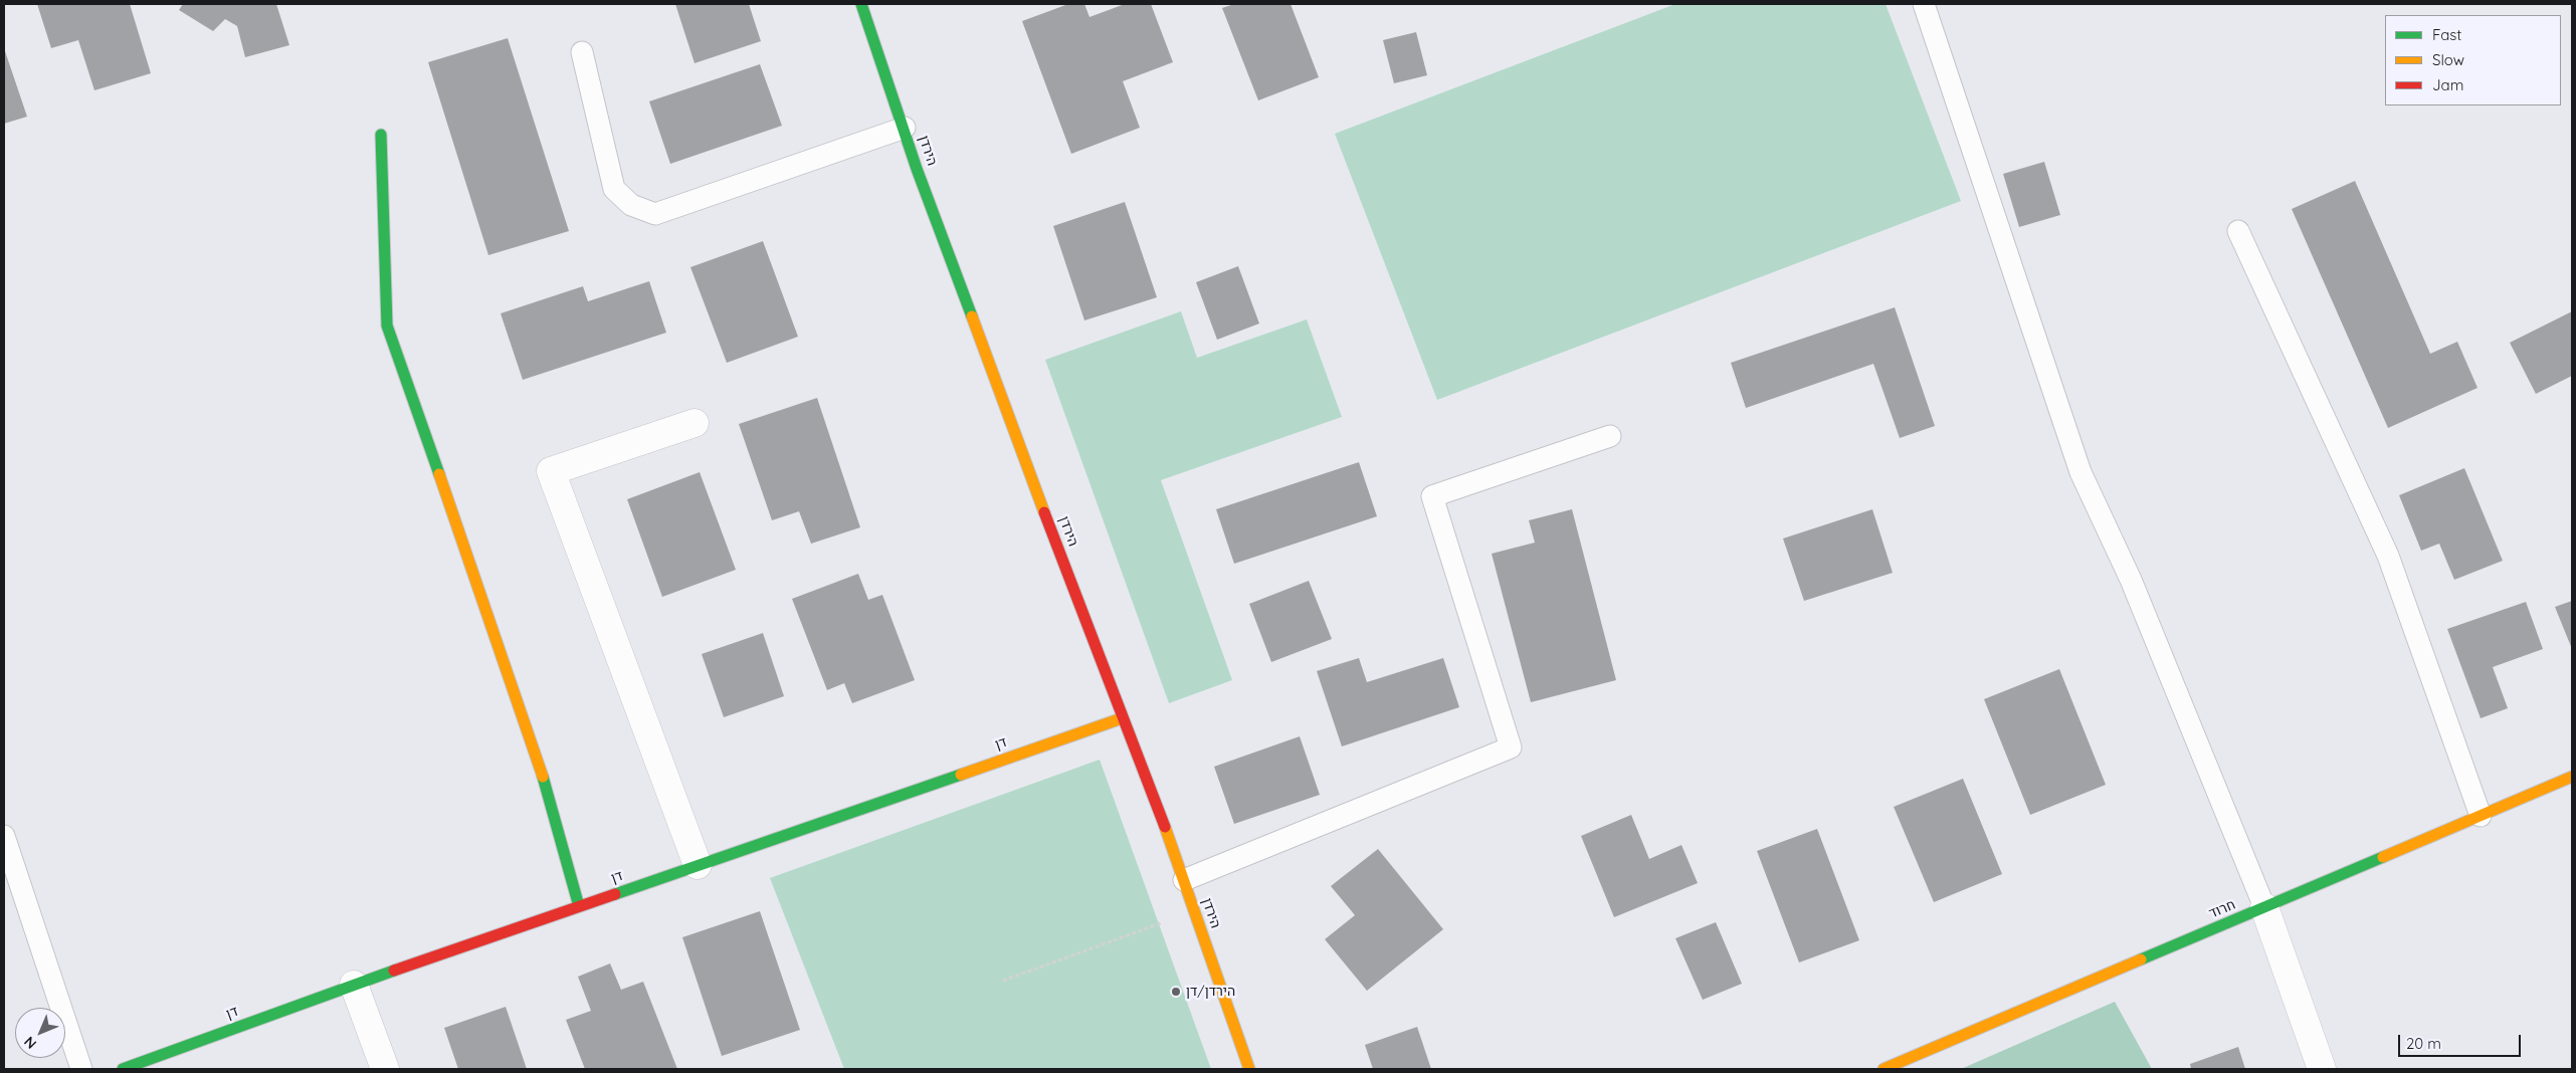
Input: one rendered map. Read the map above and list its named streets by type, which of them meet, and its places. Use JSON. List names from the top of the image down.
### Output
{
  "streets": {
    "street": ["הירדן", "דן", "חרוד"]
  },
  "crossings": [
    ["הירדן", "דן"]
  ],
  "places": ["הירדן/דן"],
  "legend": ["Fast", "Slow", "Jam"],
  "scale_bar": "20 m",
  "north": "bottom left"
}
